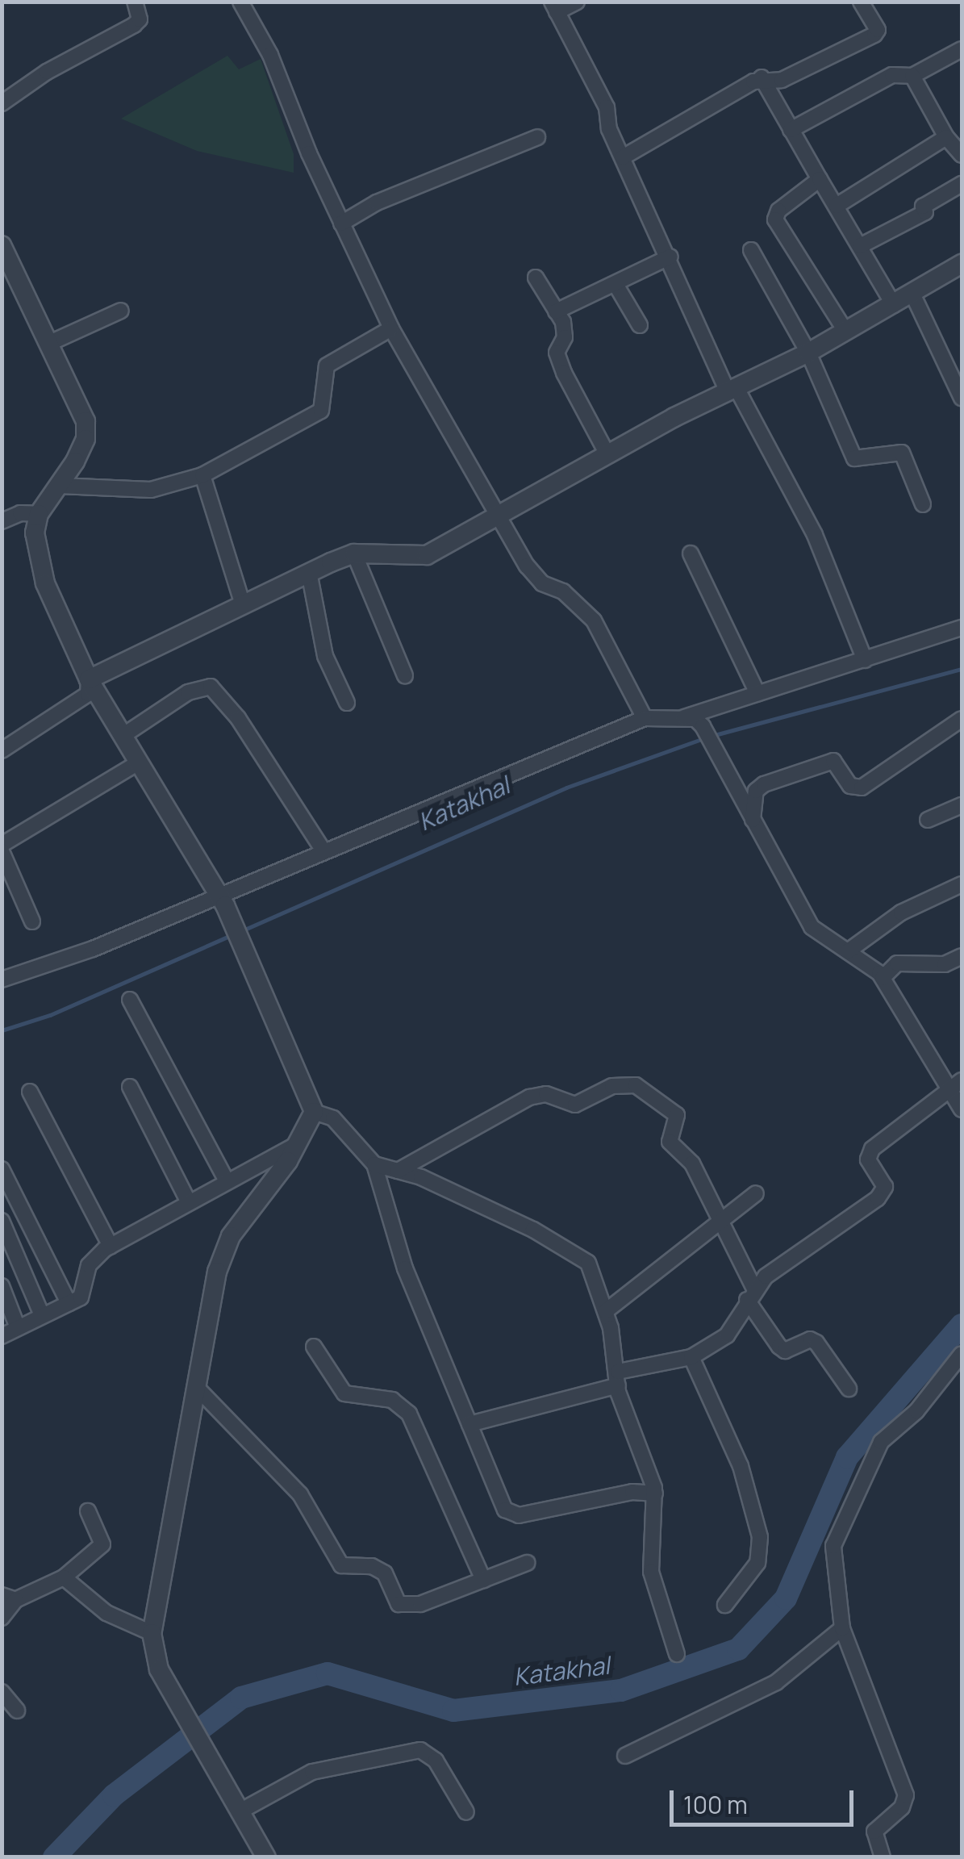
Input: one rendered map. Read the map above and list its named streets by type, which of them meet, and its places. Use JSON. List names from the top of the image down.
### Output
{
  "water": ["Katakhal"],
  "scale_bar": "100 m"
}
